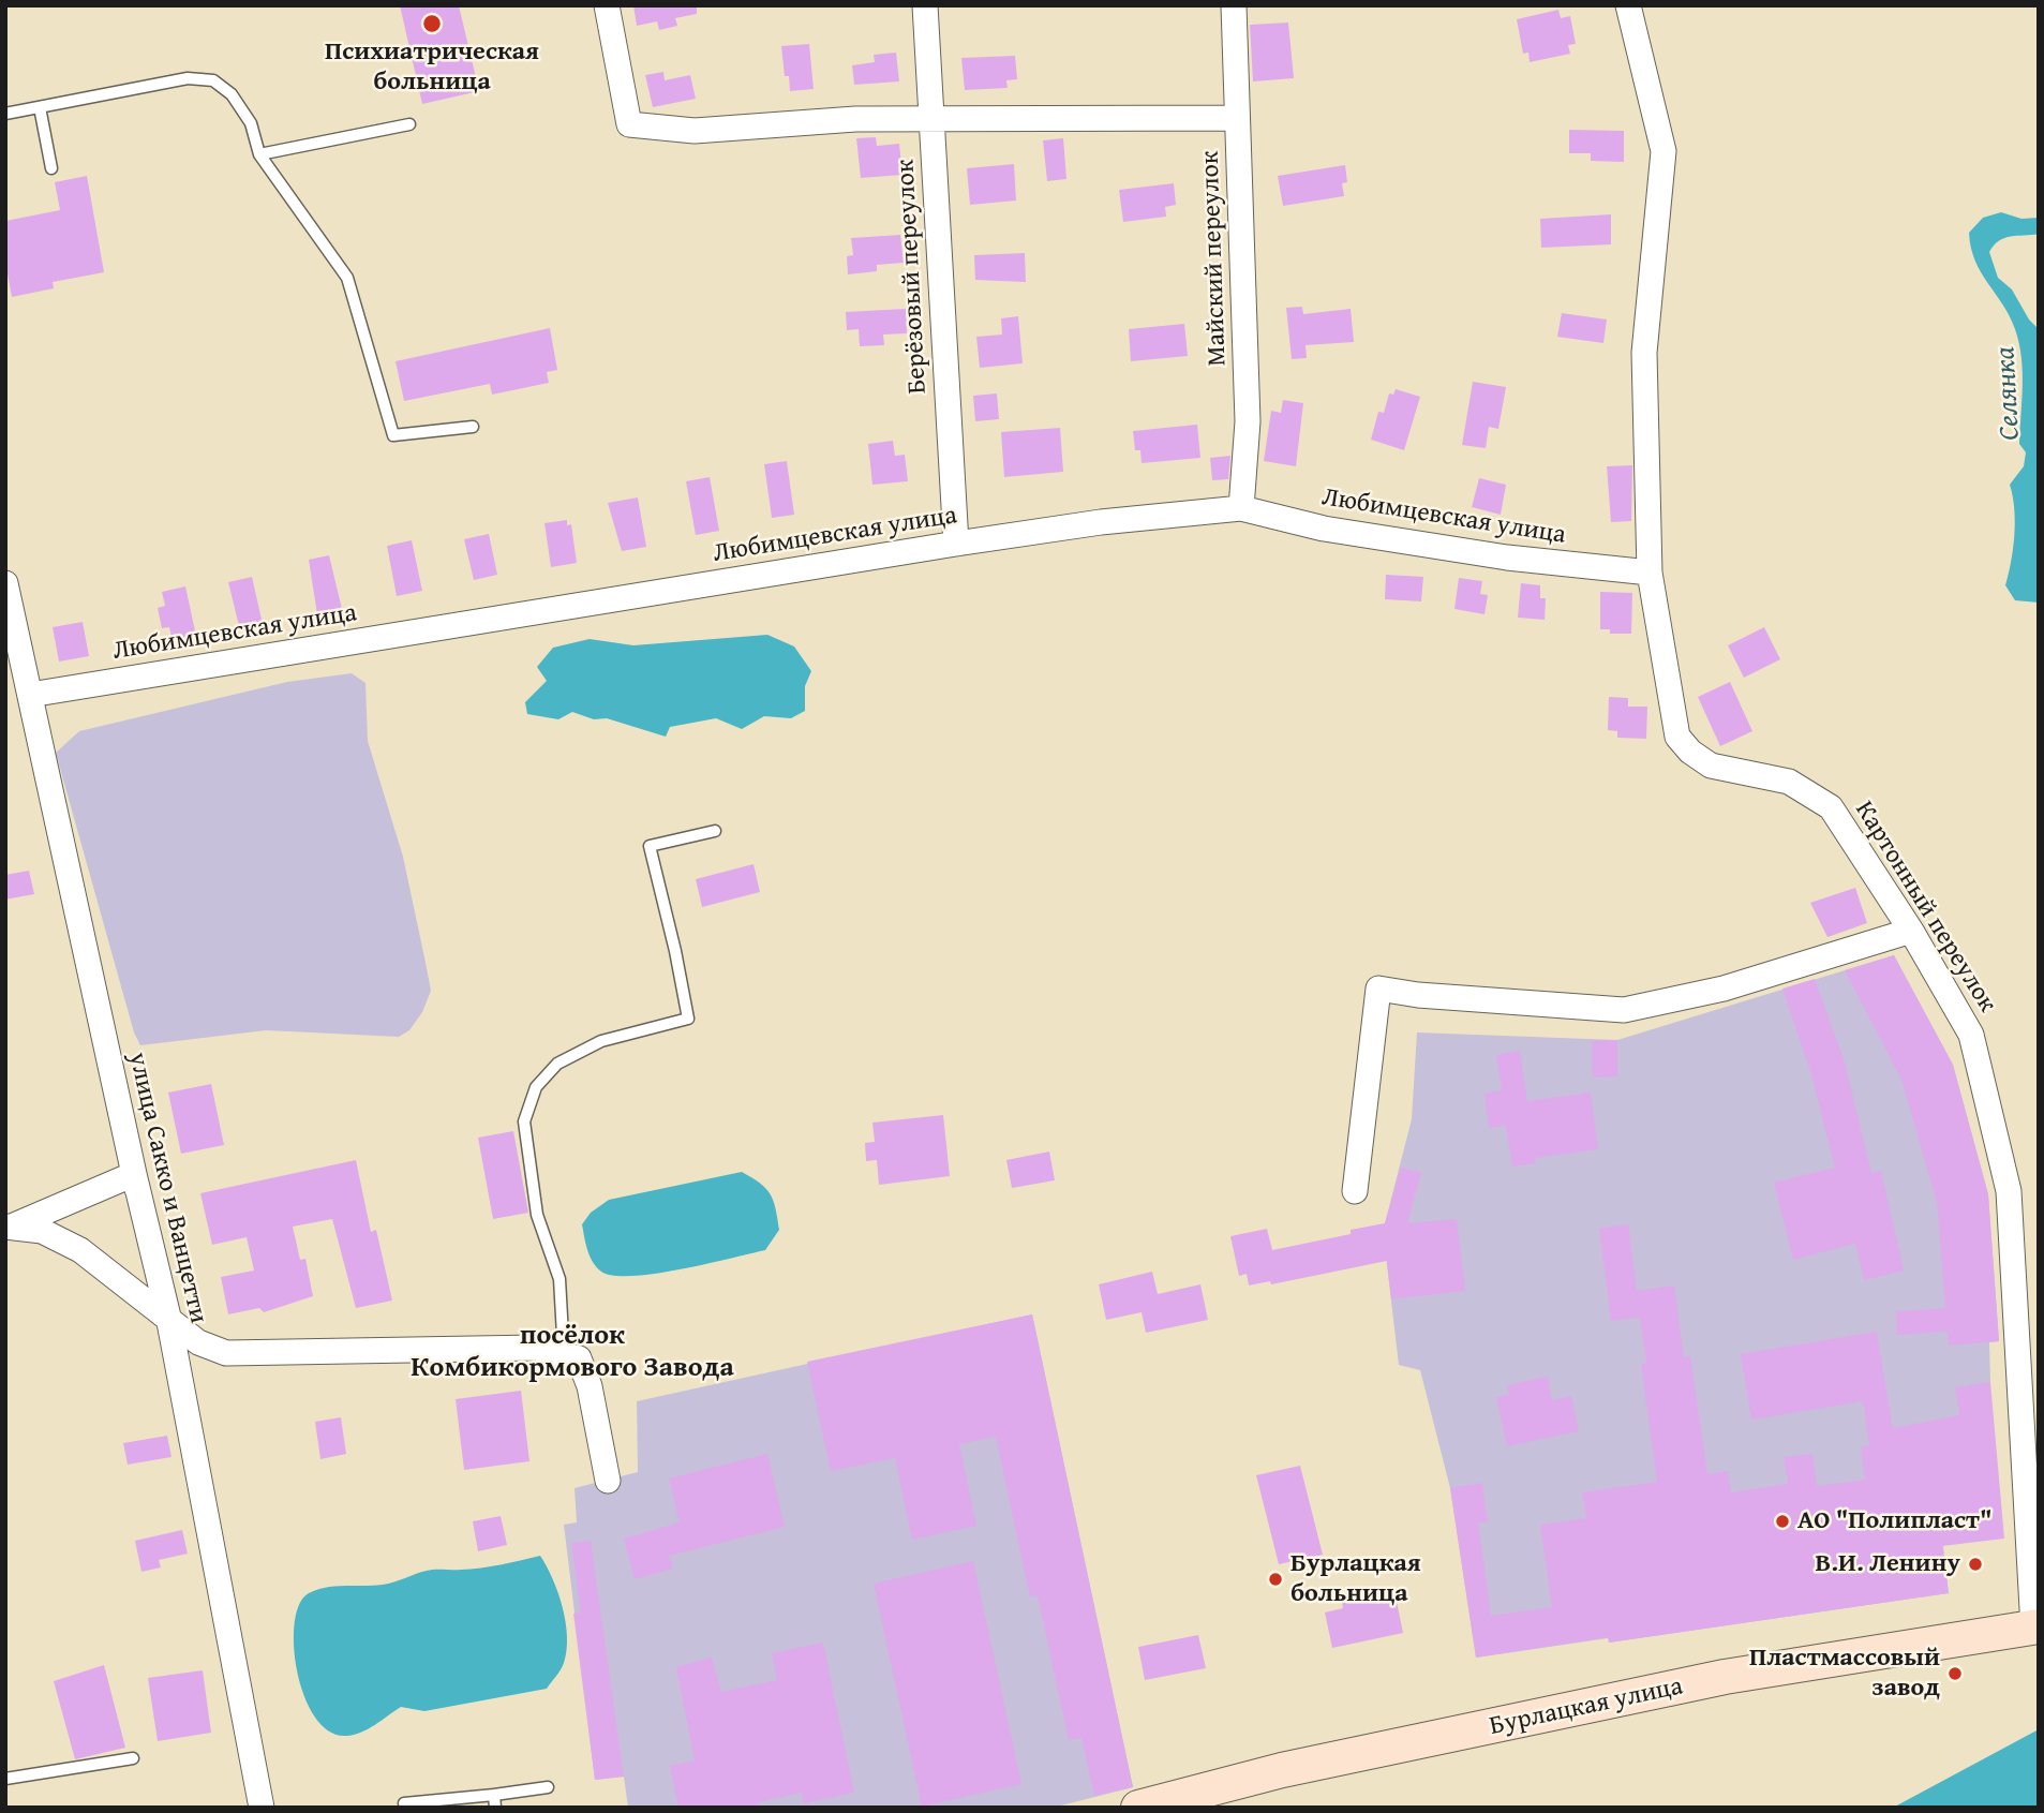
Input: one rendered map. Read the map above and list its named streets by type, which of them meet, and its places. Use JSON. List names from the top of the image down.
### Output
{
  "streets": {
    "main road": ["Бурлацкая улица"],
    "street": [
      "Майский переулок",
      "Берёзовый переулок",
      "Любимцевская улица",
      "Картонный переулок",
      "улица Сакко и Ванцетти"
    ]
  },
  "crossings": [
    ["Майский переулок", "Любимцевская улица"],
    ["Берёзовый переулок", "Любимцевская улица"],
    ["Любимцевская улица", "Картонный переулок"],
    ["Любимцевская улица", "улица Сакко и Ванцетти"],
    ["Картонный переулок", "Бурлацкая улица"]
  ],
  "districts": ["посёлок Комбикормового Завода"],
  "water": ["Селянка"],
  "places": [
    "Психиатрическая больница",
    "АО \"Полипласт\"",
    "В.И. Ленину",
    "Бурлацкая больница",
    "Пластмассовый завод"
  ]
}
